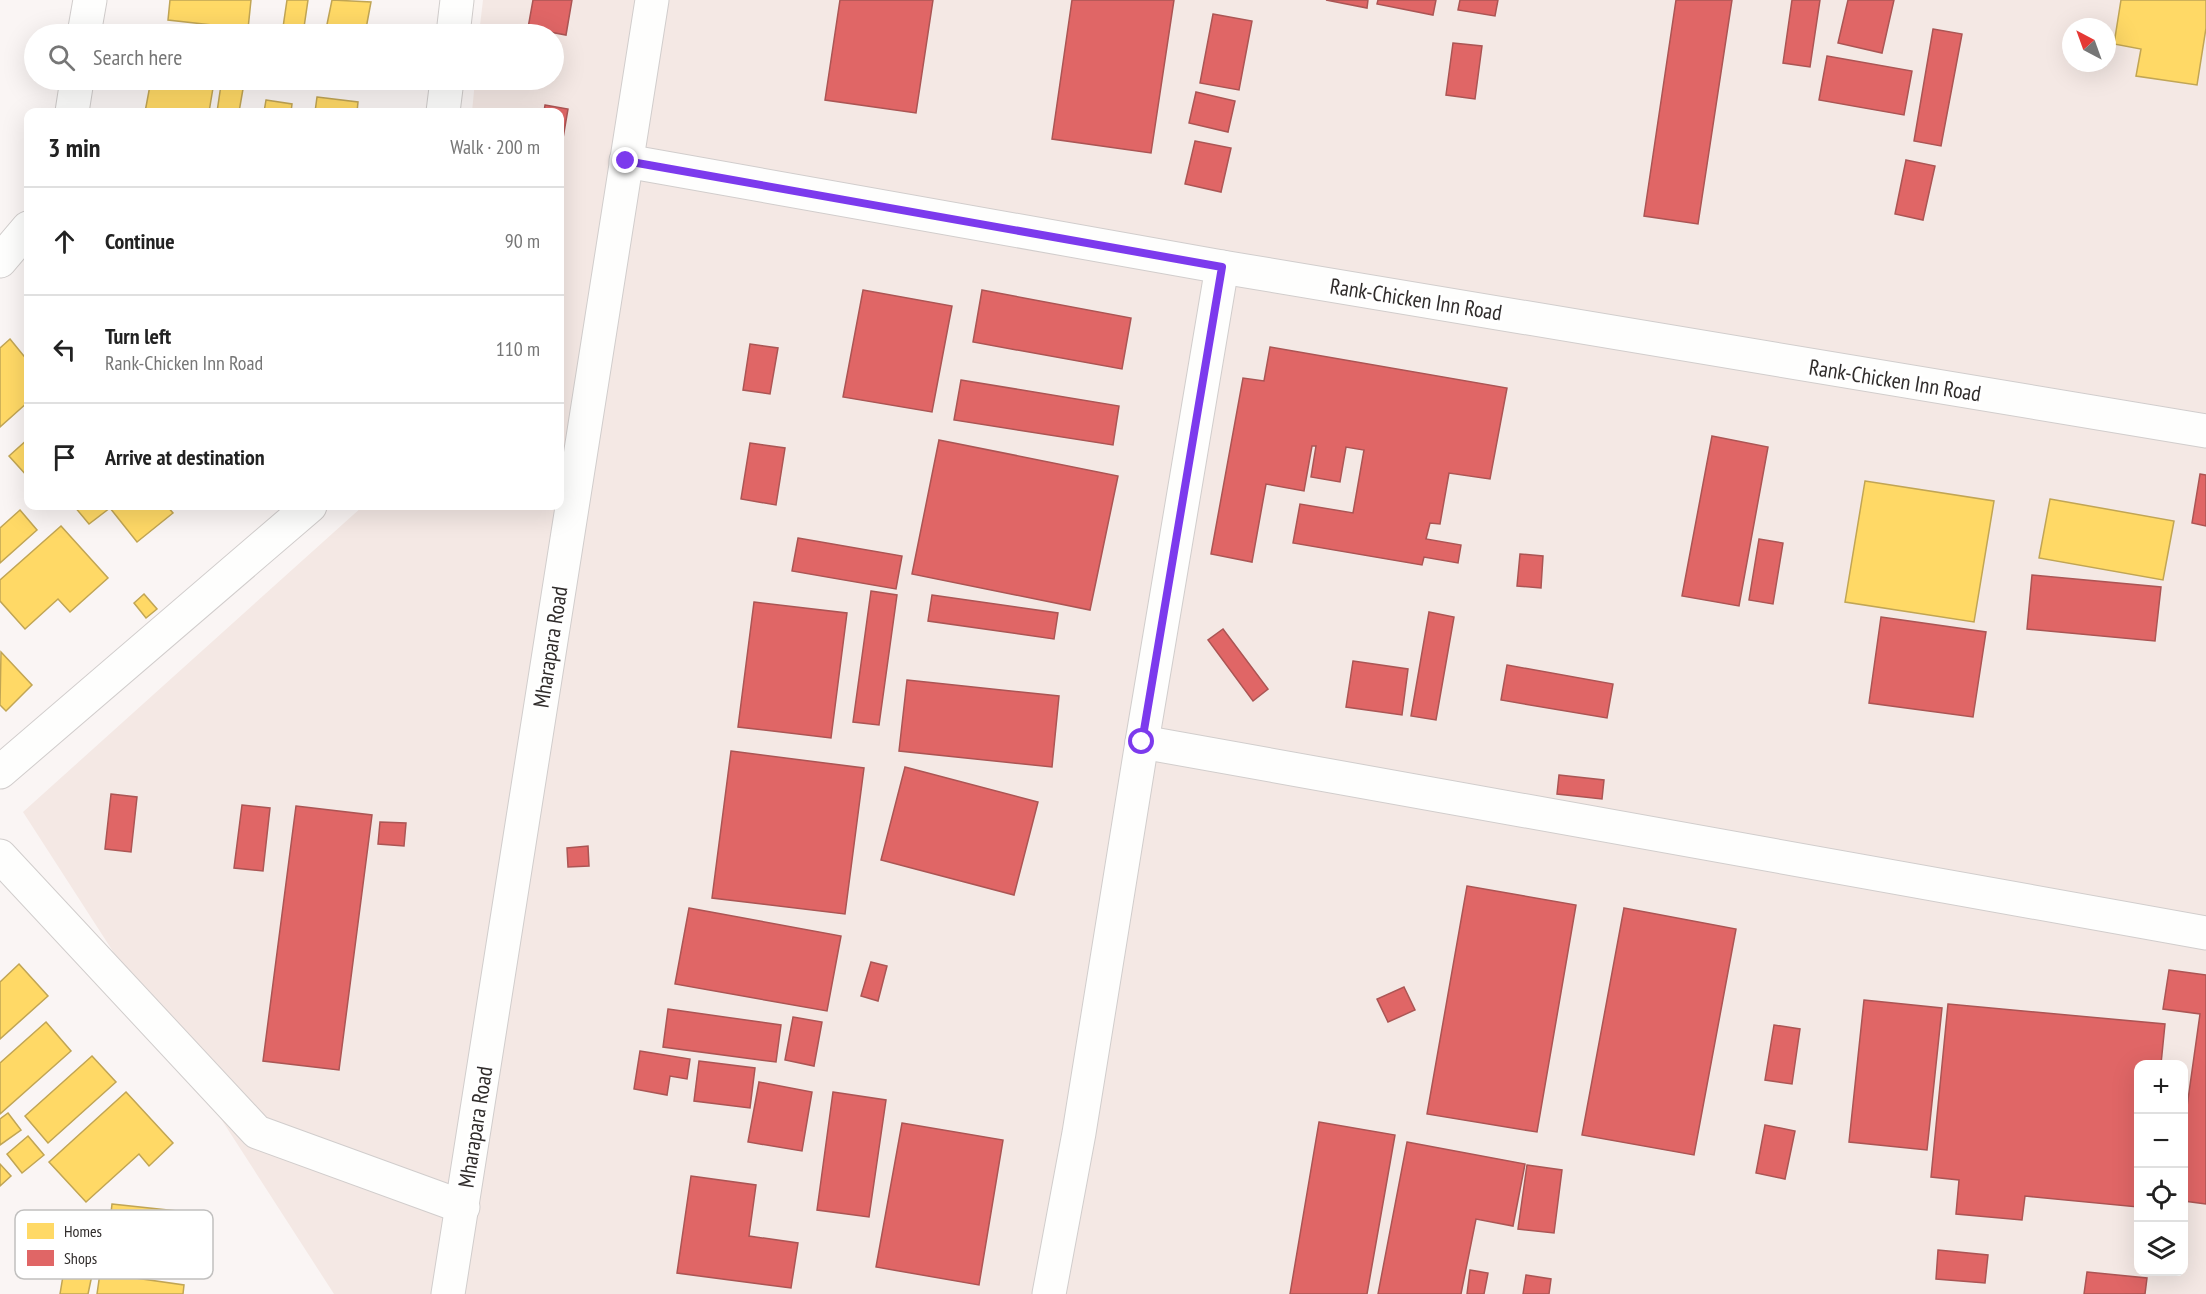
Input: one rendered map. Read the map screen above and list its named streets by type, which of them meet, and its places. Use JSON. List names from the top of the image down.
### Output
{
  "streets": {
    "street": ["Rank-Chicken Inn Road", "Mharapara Road"]
  },
  "crossings": [
    ["Rank-Chicken Inn Road", "Mharapara Road"]
  ],
  "legend": ["Homes", "Shops"],
  "north": "top left",
  "page": {
    "search": "Search here",
    "heading": ["3 min", "Walk · 200 m"],
    "list": [
      ["Continue", "90 m"],
      ["Turn left", "Rank-Chicken Inn Road", "110 m"],
      "Arrive at destination"
    ],
    "map_buttons": ["+", "−"]
  }
}
